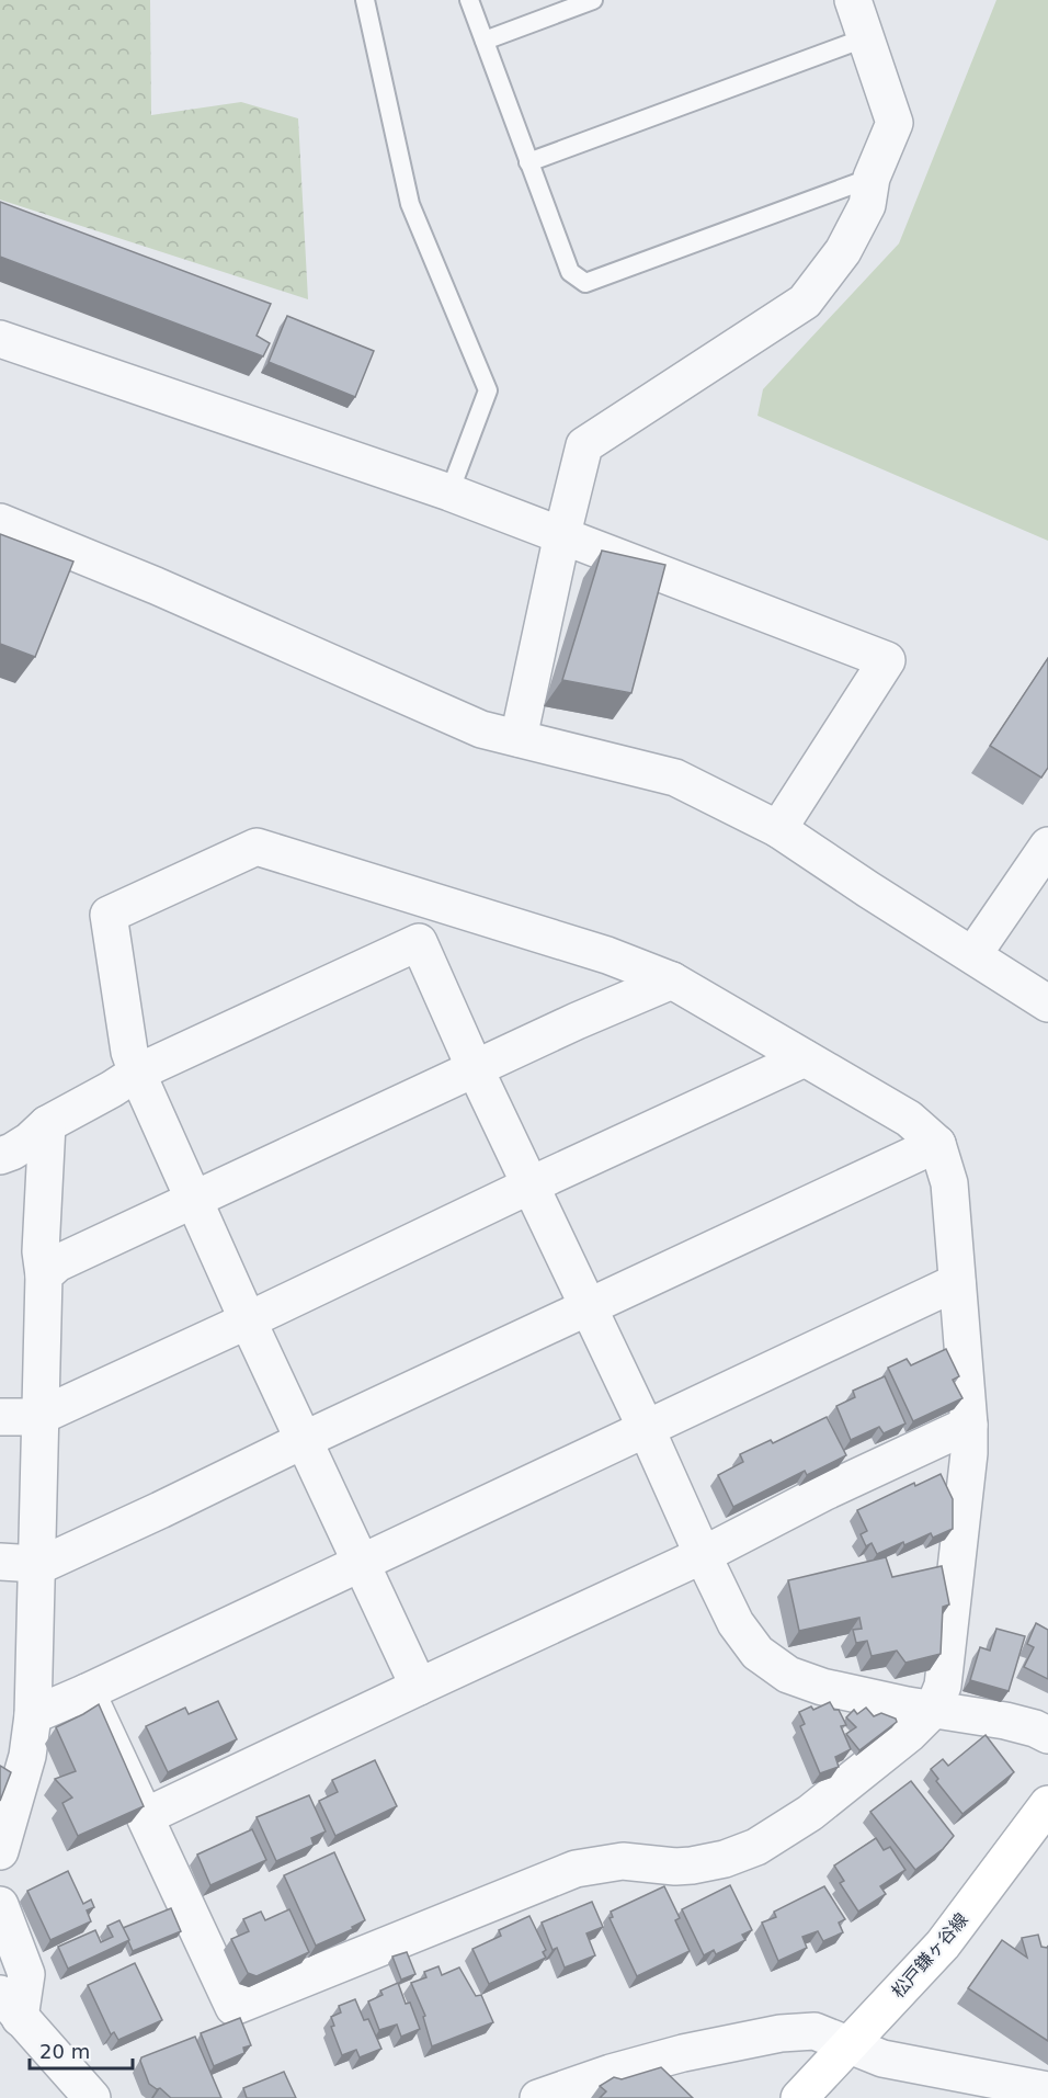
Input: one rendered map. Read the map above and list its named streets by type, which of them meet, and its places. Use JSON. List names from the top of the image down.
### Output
{
  "streets": {
    "main road": ["松戸鎌ヶ谷線"]
  },
  "scale_bar": "20 m"
}
